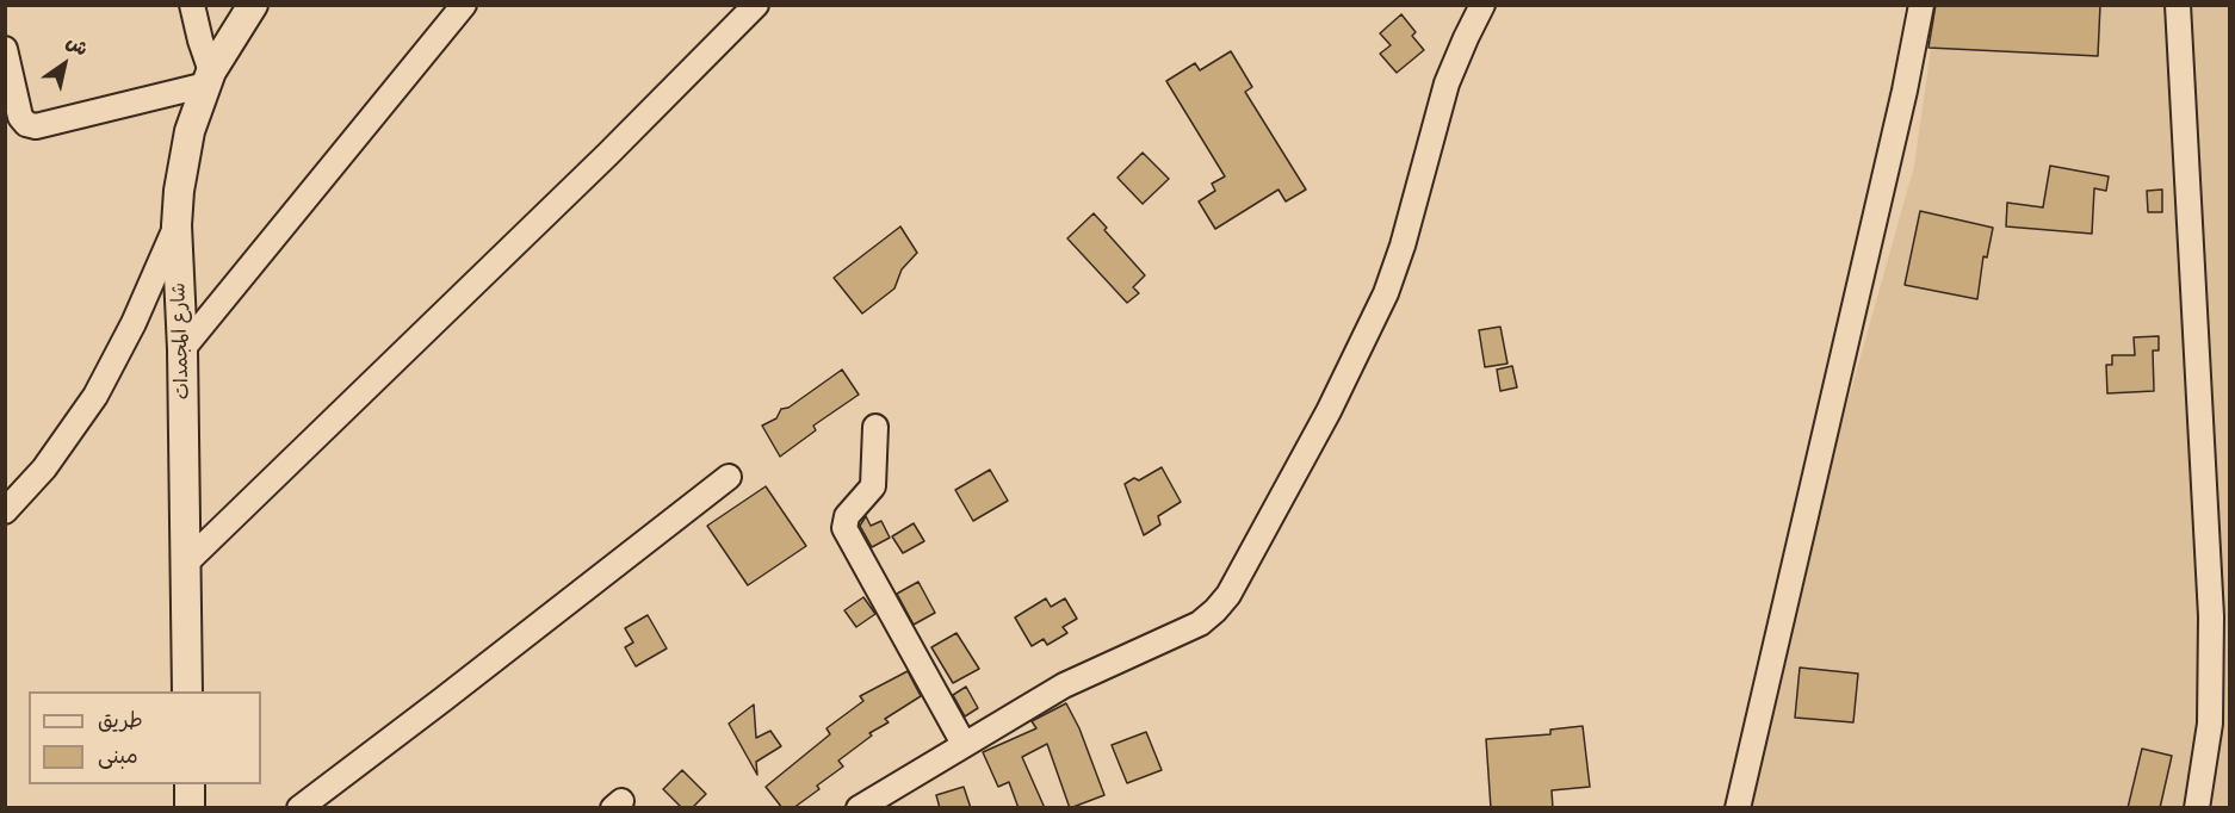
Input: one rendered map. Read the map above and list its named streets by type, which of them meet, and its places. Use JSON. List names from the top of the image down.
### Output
{
  "streets": {
    "main road": ["شارع المجمدات"]
  },
  "legend": ["طريق", "مبنى"],
  "north": "top right"
}
